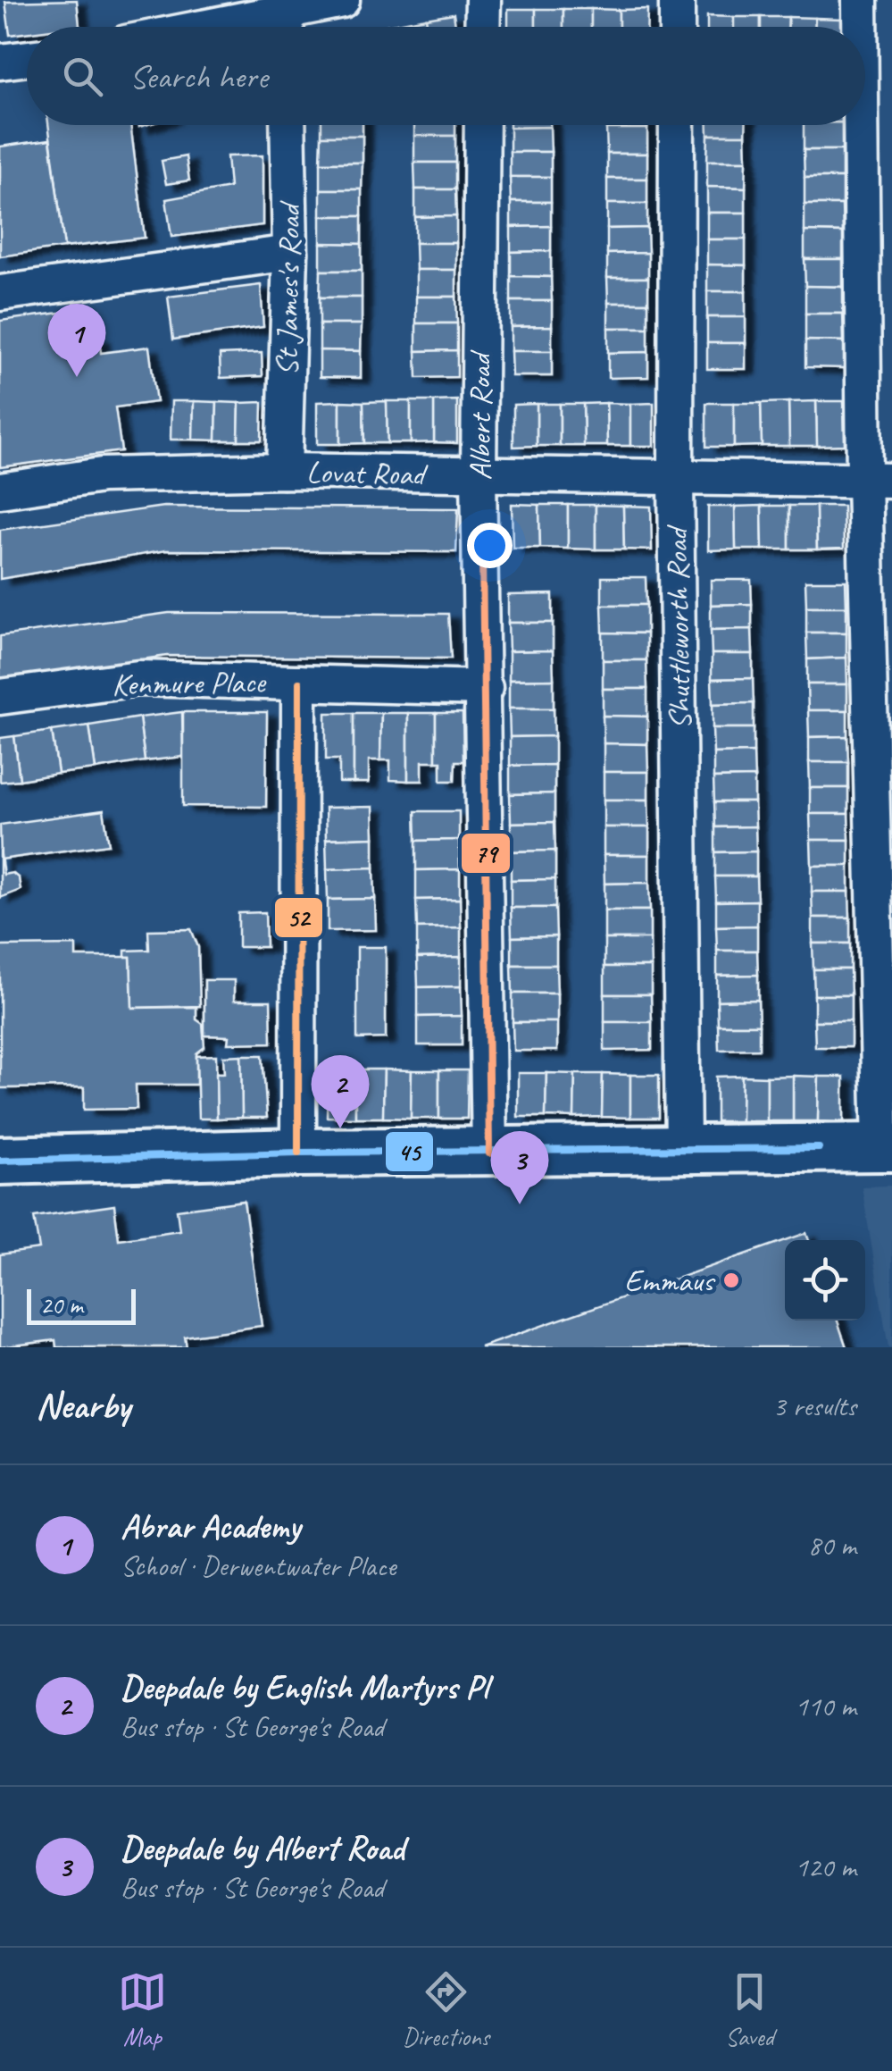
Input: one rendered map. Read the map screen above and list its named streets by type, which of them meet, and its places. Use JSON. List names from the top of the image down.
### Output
{
  "streets": {
    "street": [
      "St James's Road",
      "Albert Road",
      "Lovat Road",
      "Shuttleworth Road",
      "Kenmure Place"
    ]
  },
  "crossings": [
    ["St James's Road", "Lovat Road"],
    ["Albert Road", "Lovat Road"],
    ["Albert Road", "Kenmure Place"],
    ["Lovat Road", "Shuttleworth Road"]
  ],
  "places": ["Emmaus"],
  "lines": ["transit line 79", "transit line 52", "transit line 45"],
  "scale_bar": "20 m",
  "page": {
    "search": "Search here",
    "pins": ["1", "2", "3"],
    "scale": "20 m",
    "heading": ["Nearby", "3 results"],
    "list": [
      {
        "mark": "1",
        "name": "Abrar Academy",
        "note": "School · Derwentwater Place",
        "value": "80 m"
      },
      {
        "mark": "2",
        "name": "Deepdale by English Martyrs Pl",
        "note": "Bus stop · St George's Road",
        "value": "110 m"
      },
      {
        "mark": "3",
        "name": "Deepdale by Albert Road",
        "note": "Bus stop · St George's Road",
        "value": "120 m"
      }
    ],
    "nav": ["Map", "Directions", "Saved"]
  }
}
